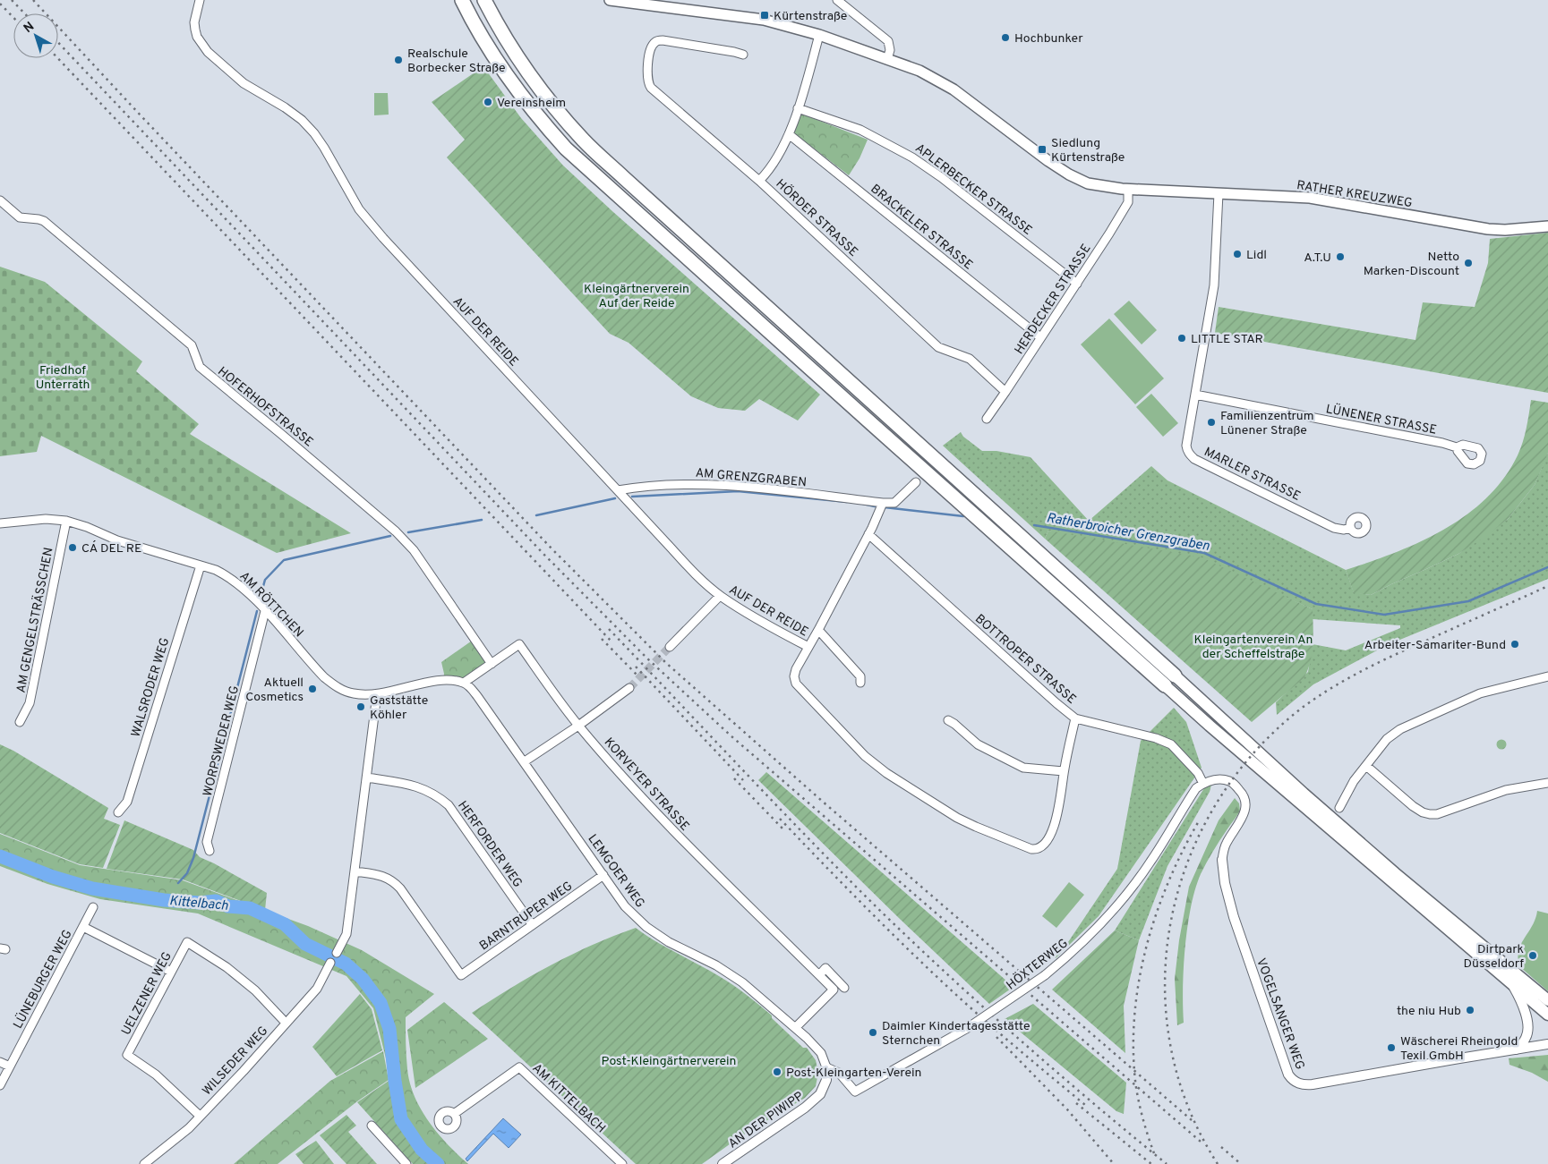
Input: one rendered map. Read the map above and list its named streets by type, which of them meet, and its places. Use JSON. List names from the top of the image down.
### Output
{
  "streets": {
    "main road": ["RATHER KREUZWEG"],
    "street": [
      "APLERBECKER STRASSE",
      "HÖRDER STRASSE",
      "BRACKELER STRASSE",
      "HERDECKER STRASSE",
      "AUF DER REIDE",
      "HOFERHOFSTRASSE",
      "LÜNENER STRASSE",
      "MARLER STRASSE",
      "AM GRENZGRABEN",
      "AM RÖTTCHEN",
      "AM GENGELSTRÄSSCHEN",
      "BOTTROPER STRASSE",
      "WALSRODER WEG",
      "WORPSWEDER WEG",
      "KORVEYER STRASSE",
      "HERFORDER WEG",
      "LEMGOER WEG",
      "BARNTRUPER WEG",
      "HÖXTERWEG",
      "LÜNEBURGER WEG",
      "UELZENER WEG",
      "VOGELSANGER WEG",
      "WILSEDER WEG",
      "AM KITTELBACH",
      "AN DER PIWIPP"
    ]
  },
  "crossings": [
    ["APLERBECKER STRASSE", "HERDECKER STRASSE"],
    ["RATHER KREUZWEG", "HERDECKER STRASSE"],
    ["RATHER KREUZWEG", "MARLER STRASSE"],
    ["HÖRDER STRASSE", "HERDECKER STRASSE"],
    ["BRACKELER STRASSE", "HERDECKER STRASSE"],
    ["AUF DER REIDE", "AM GRENZGRABEN"],
    ["HOFERHOFSTRASSE", "KORVEYER STRASSE"],
    ["LÜNENER STRASSE", "MARLER STRASSE"],
    ["AM RÖTTCHEN", "AM GENGELSTRÄSSCHEN"],
    ["AM RÖTTCHEN", "WALSRODER WEG"],
    ["AM RÖTTCHEN", "WORPSWEDER WEG"],
    ["AM RÖTTCHEN", "KORVEYER STRASSE"],
    ["AM RÖTTCHEN", "LEMGOER WEG"],
    ["BOTTROPER STRASSE", "HÖXTERWEG"],
    ["BOTTROPER STRASSE", "VOGELSANGER WEG"],
    ["KORVEYER STRASSE", "LEMGOER WEG"],
    ["HERFORDER WEG", "BARNTRUPER WEG"],
    ["LEMGOER WEG", "BARNTRUPER WEG"],
    ["LEMGOER WEG", "HÖXTERWEG"],
    ["LEMGOER WEG", "AN DER PIWIPP"],
    ["HÖXTERWEG", "VOGELSANGER WEG"],
    ["HÖXTERWEG", "AN DER PIWIPP"],
    ["UELZENER WEG", "WILSEDER WEG"]
  ],
  "water": ["Ratherbroicher Grenzgraben", "Kittelbach"],
  "parks": [
    "Kleingärtnerverein Auf der Reide",
    "Friedhof Unterrath",
    "Kleingartenverein An der Scheffelstraße",
    "Post-Kleingärtnerverein"
  ],
  "places": {
    "transit": ["Kürtenstraße", "Siedlung Kürtenstraße"],
    "other": [
      "Hochbunker",
      "Realschule Borbecker Straße",
      "Vereinsheim",
      "Lidl",
      "A.T.U",
      "Netto Marken-Discount",
      "LITTLE STAR",
      "Familienzentrum Lünener Straße",
      "CA´ DEL RE",
      "Arbeiter-Samariter-Bund",
      "Aktuell Cosmetics",
      "Gaststätte Köhler",
      "Dirtpark Düsseldorf",
      "the niu Hub",
      "Daimler Kindertagesstätte Sternchen",
      "Wäscherei Rheingold Texil GmbH",
      "Post-Kleingarten-Verein"
    ]
  },
  "north": "top left"
}
